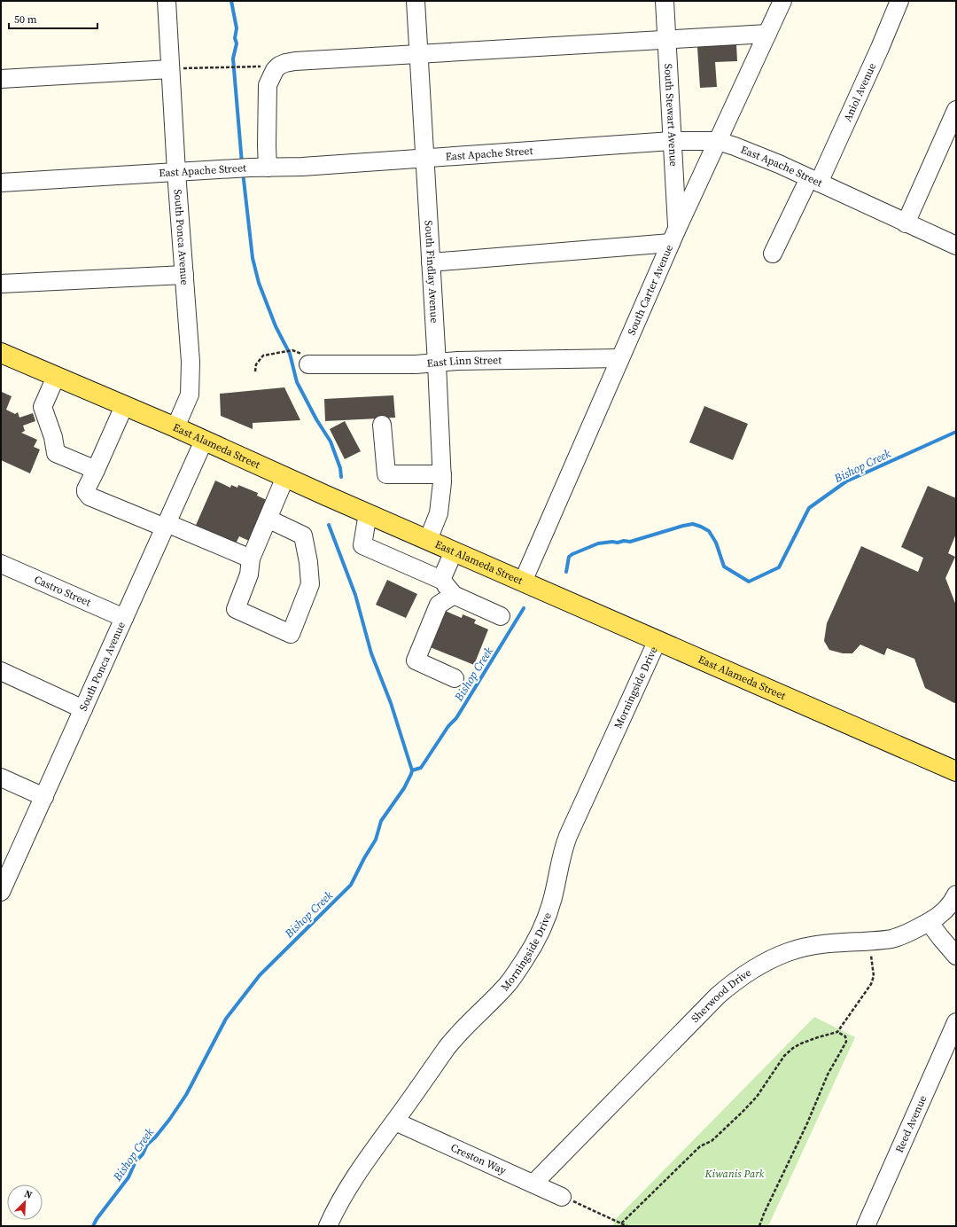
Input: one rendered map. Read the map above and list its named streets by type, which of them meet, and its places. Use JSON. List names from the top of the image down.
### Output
{
  "streets": {
    "main road": ["East Alameda Street"],
    "street": [
      "Aniol Avenue",
      "South Stewart Avenue",
      "East Apache Street",
      "South Ponca Avenue",
      "South Findlay Avenue",
      "South Carter Avenue",
      "East Linn Street",
      "Castro Street",
      "Morningside Drive",
      "Sherwood Drive",
      "Reed Avenue",
      "Creston Way"
    ]
  },
  "crossings": [
    ["Aniol Avenue", "East Apache Street"],
    ["South Stewart Avenue", "East Apache Street"],
    ["South Stewart Avenue", "South Carter Avenue"],
    ["East Apache Street", "South Ponca Avenue"],
    ["East Apache Street", "South Findlay Avenue"],
    ["East Apache Street", "South Carter Avenue"],
    ["South Ponca Avenue", "East Alameda Street"],
    ["South Ponca Avenue", "Castro Street"],
    ["South Findlay Avenue", "East Linn Street"],
    ["South Findlay Avenue", "East Alameda Street"],
    ["South Carter Avenue", "East Linn Street"],
    ["South Carter Avenue", "East Alameda Street"],
    ["East Alameda Street", "Morningside Drive"],
    ["Morningside Drive", "Creston Way"],
    ["Sherwood Drive", "Creston Way"]
  ],
  "water": ["Bishop Creek"],
  "parks": ["Kiwanis Park"],
  "scale_bar": "50 m",
  "north": "top right"
}
